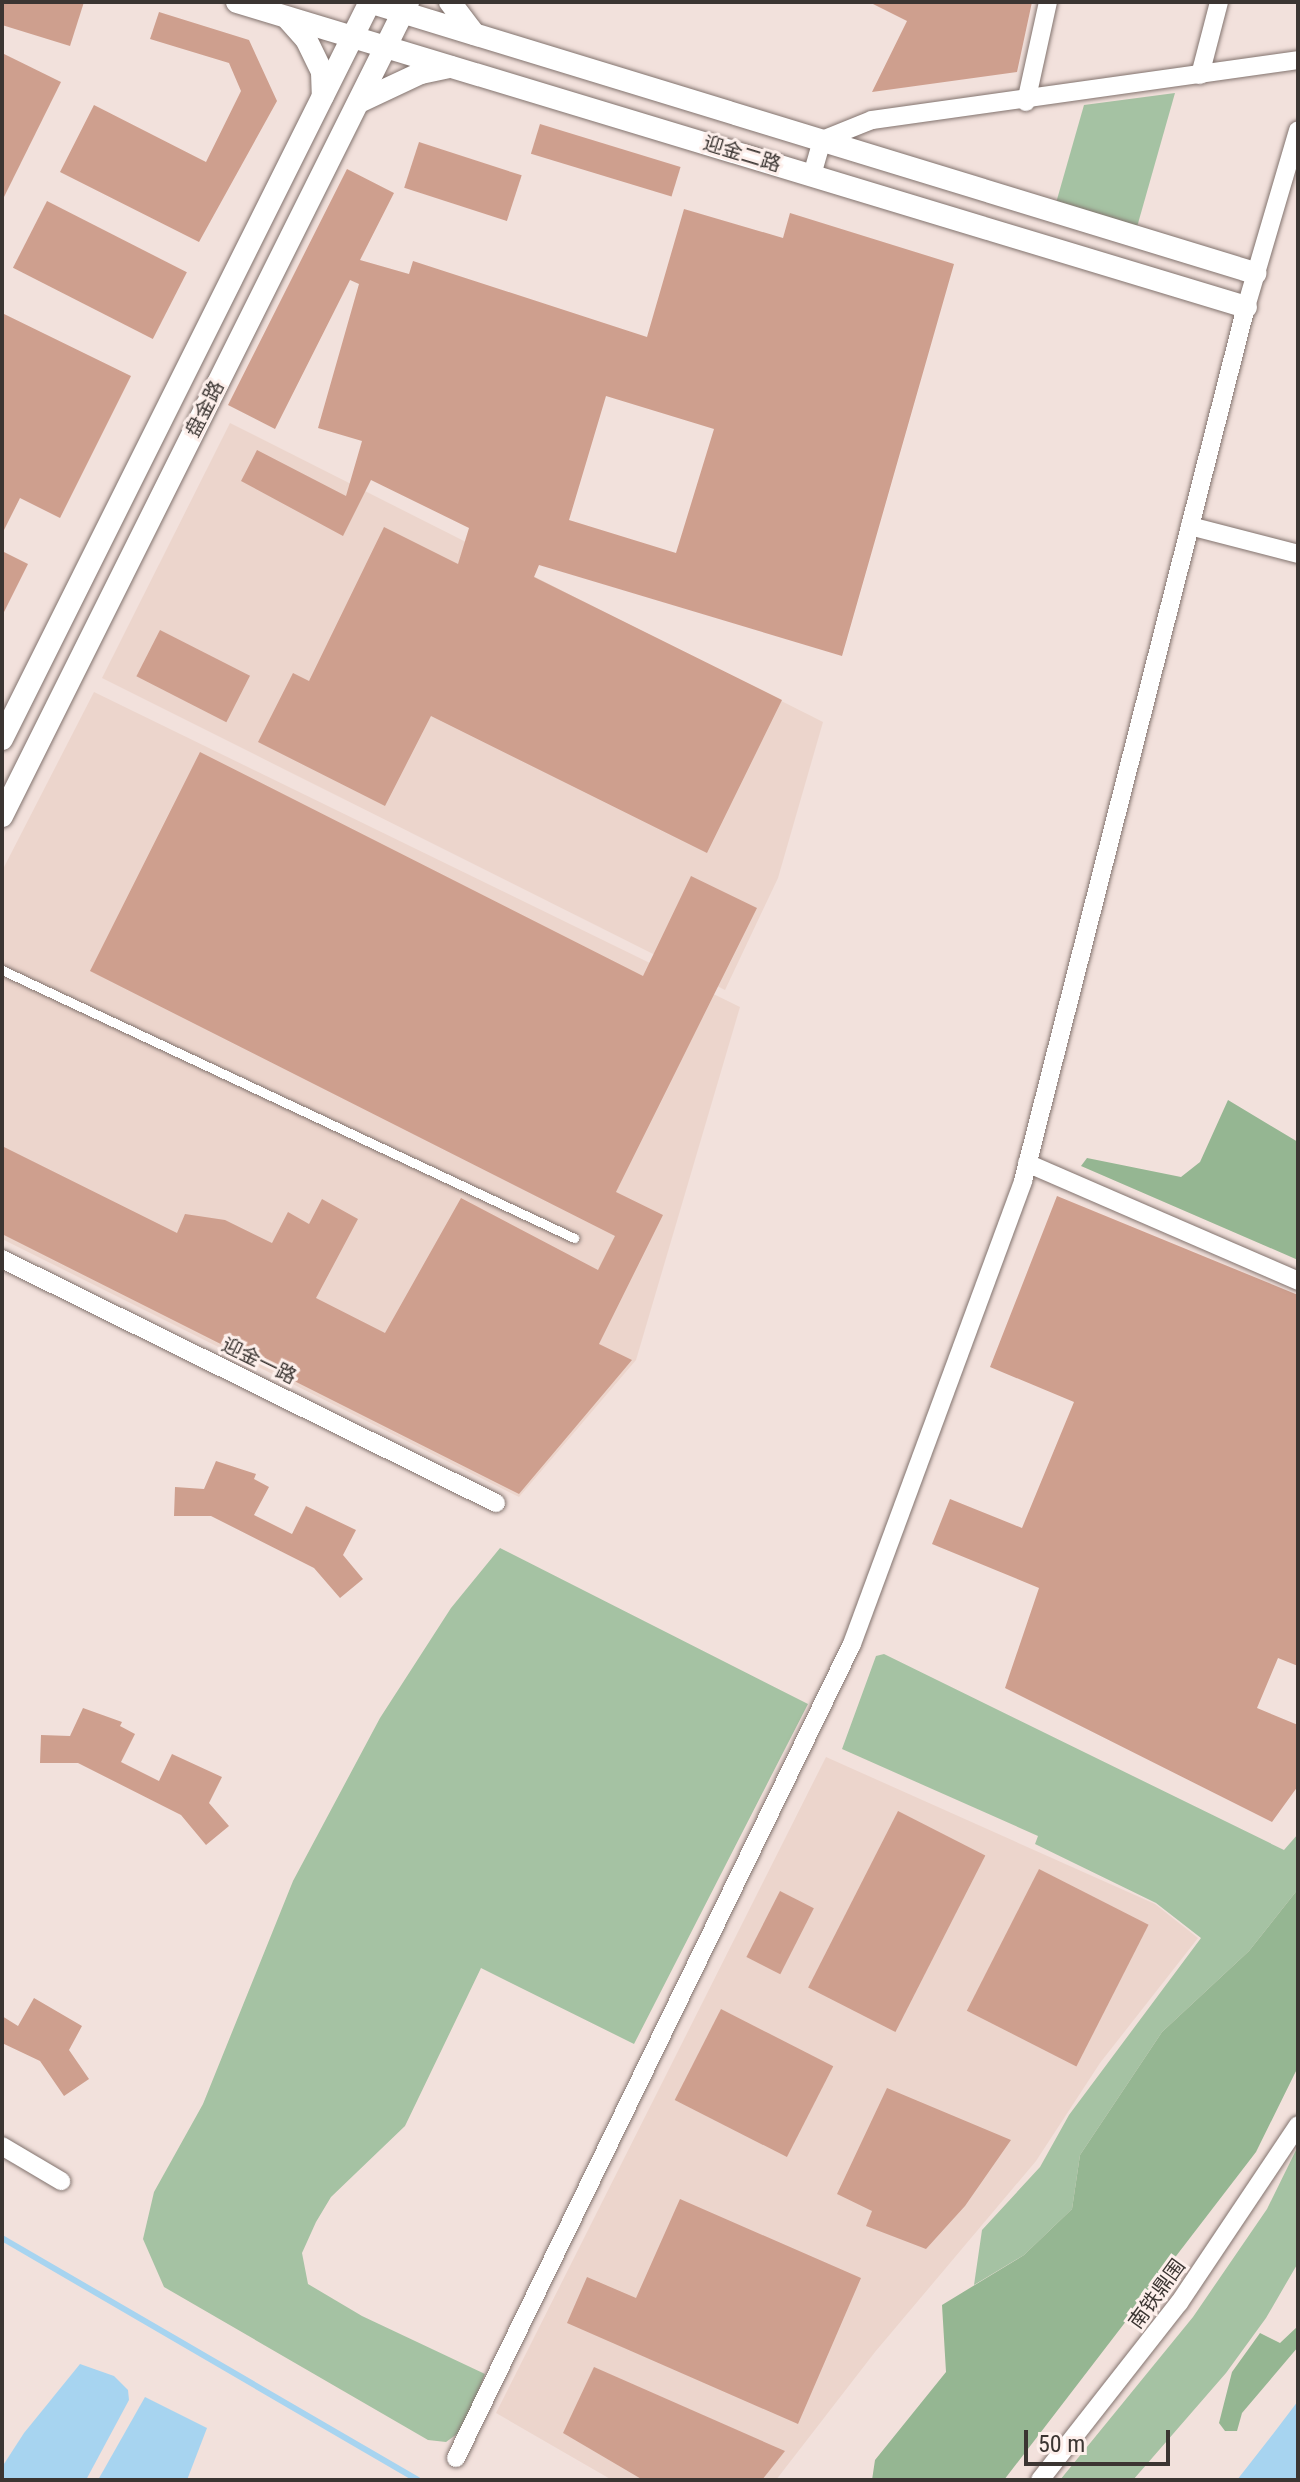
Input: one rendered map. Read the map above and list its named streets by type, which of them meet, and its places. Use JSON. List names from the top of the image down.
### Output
{
  "streets": {
    "street": [
      "迎金二路",
      "盘金路",
      "迎金一路",
      "南铁鼎围"
    ]
  },
  "crossings": [
    ["迎金二路", "盘金路"]
  ],
  "scale_bar": "50 m"
}
